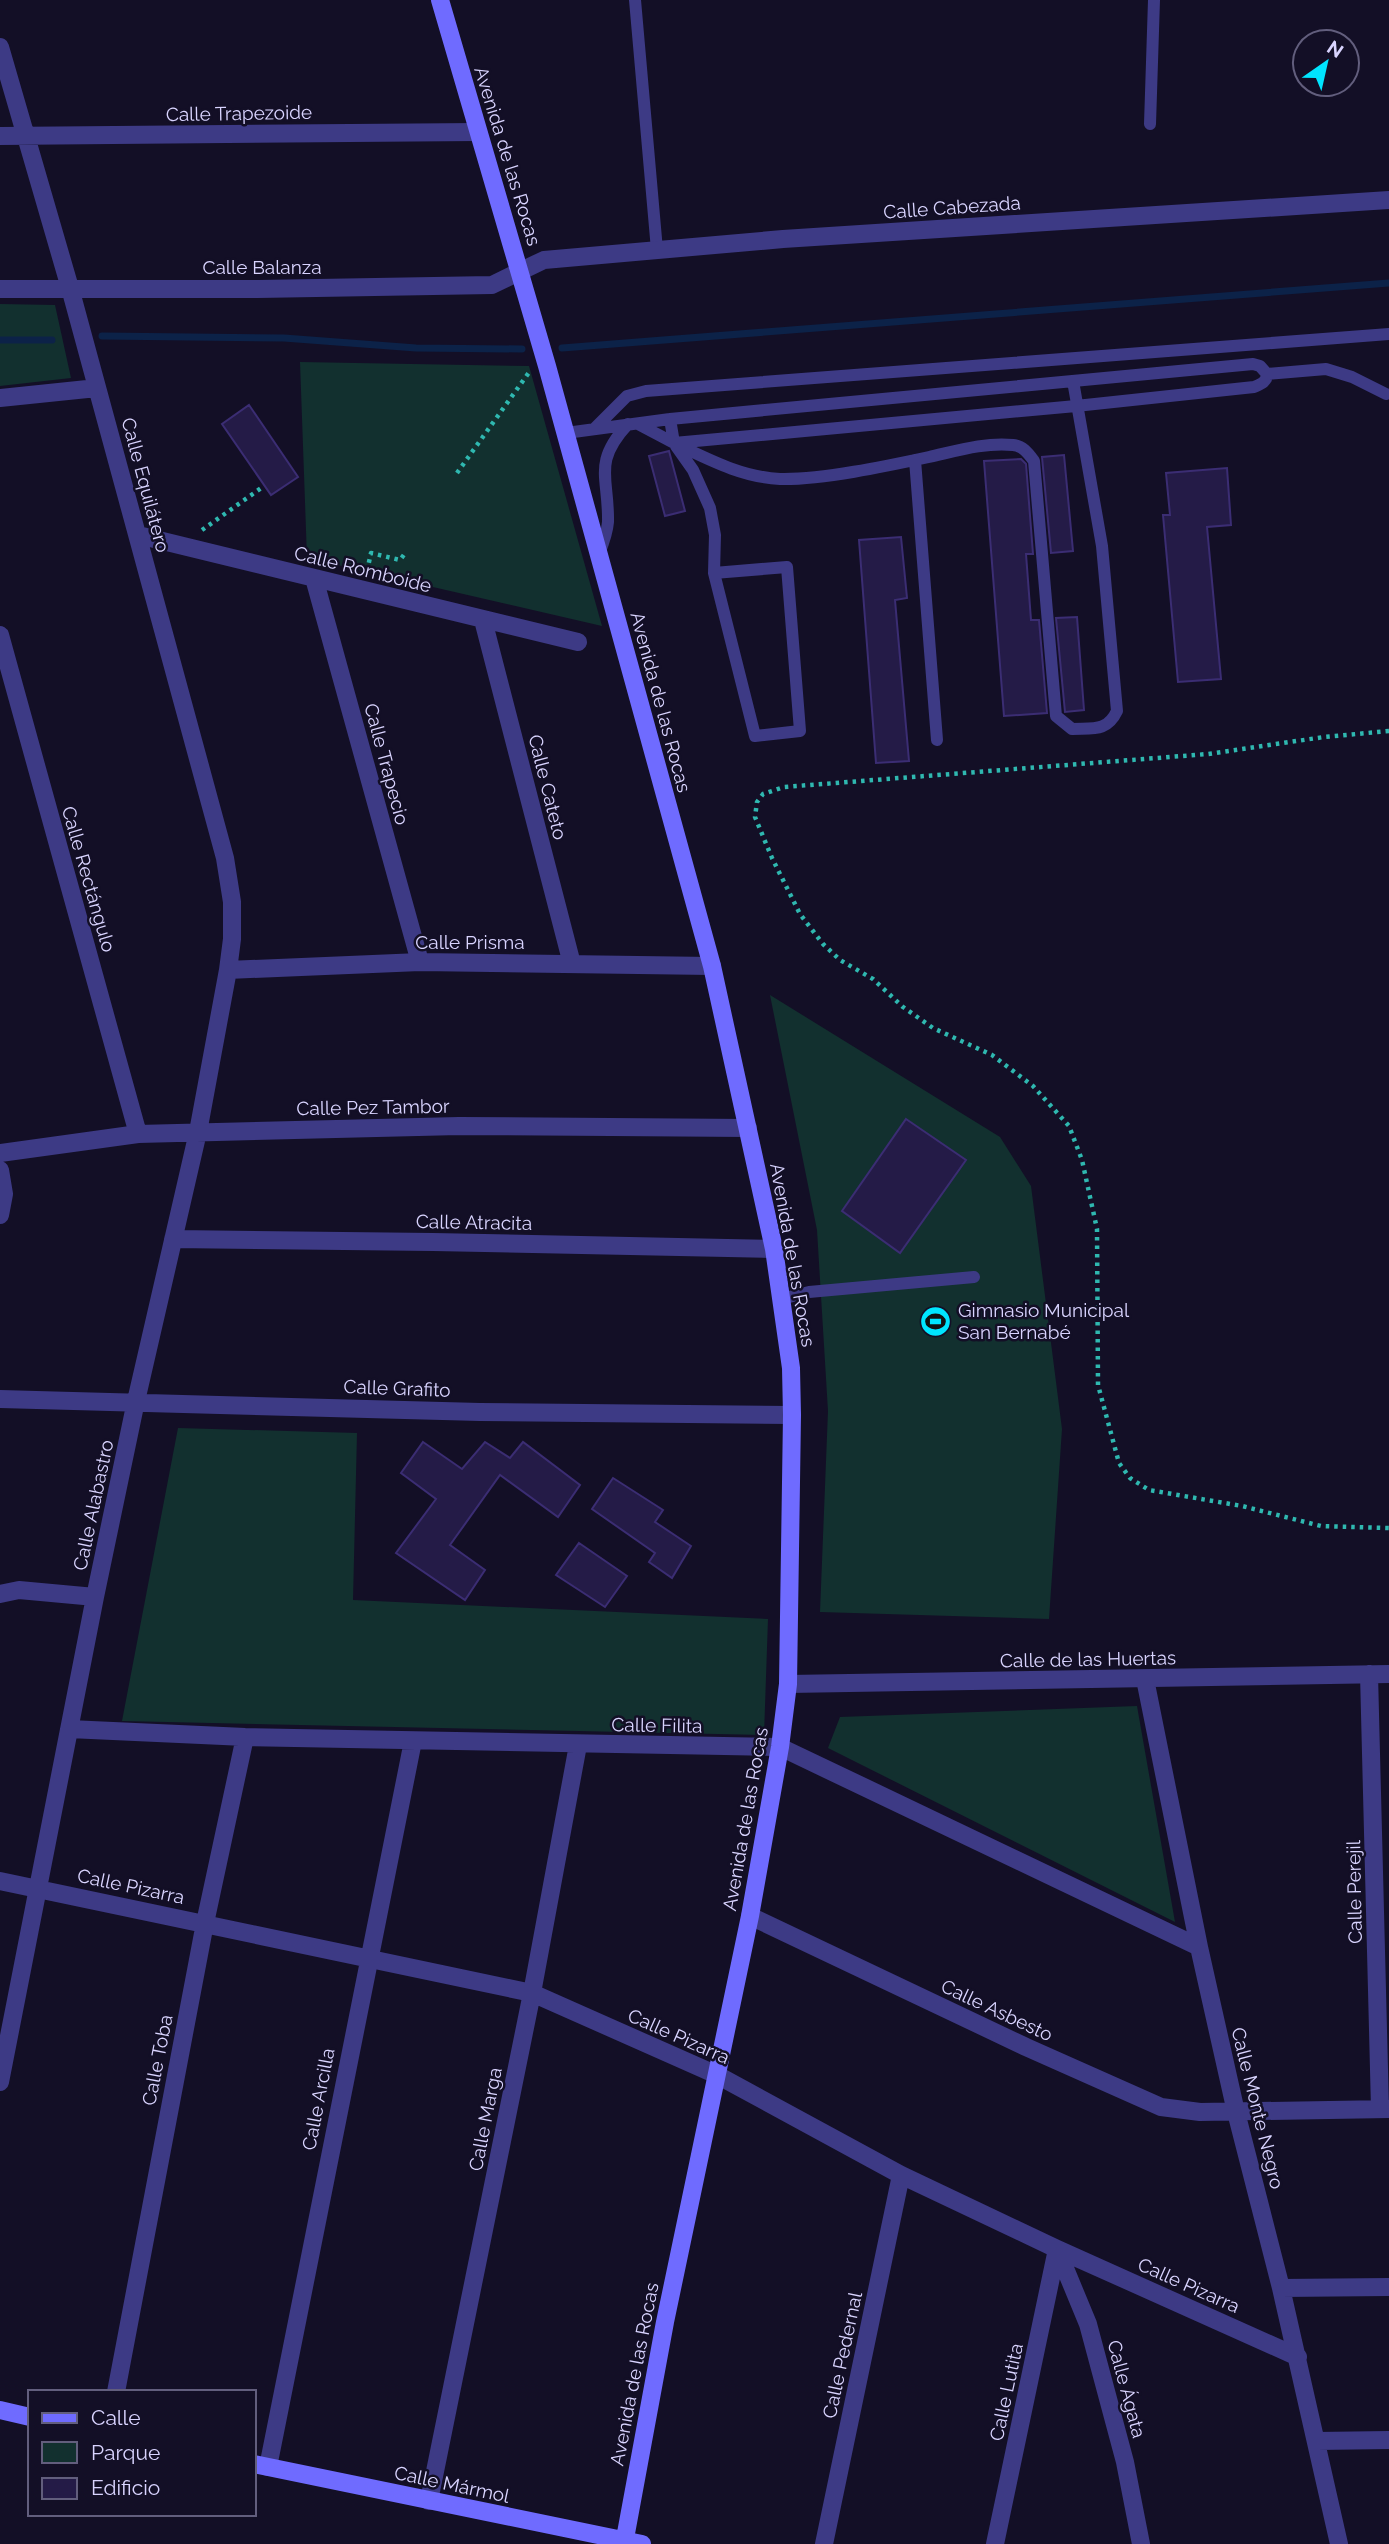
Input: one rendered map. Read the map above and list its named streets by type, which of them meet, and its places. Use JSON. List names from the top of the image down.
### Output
{
  "streets": {
    "street": [
      "Calle Trapezoide",
      "Avenida de las Rocas",
      "Calle Cabezada",
      "Calle Balanza",
      "Calle Equilátero",
      "Calle Romboide",
      "Calle Trapecio",
      "Calle Cateto",
      "Calle Rectángulo",
      "Calle Prisma",
      "Calle Pez Tambor",
      "Calle Atracita",
      "Calle Grafito",
      "Calle Alabastro",
      "Calle de las Huertas",
      "Calle Filita",
      "Calle Pizarra",
      "Calle Perejil",
      "Calle Asbesto",
      "Calle Toba",
      "Calle Arcilla",
      "Calle Monte Negro",
      "Calle Marga",
      "Calle Pedernal",
      "Calle Ágata",
      "Calle Lutita",
      "Calle Mármol"
    ]
  },
  "crossings": [
    ["Calle Trapezoide", "Avenida de las Rocas"],
    ["Calle Trapezoide", "Calle Equilátero"],
    ["Avenida de las Rocas", "Calle Cabezada"],
    ["Avenida de las Rocas", "Calle Balanza"],
    ["Avenida de las Rocas", "Calle Prisma"],
    ["Avenida de las Rocas", "Calle Pez Tambor"],
    ["Avenida de las Rocas", "Calle Atracita"],
    ["Avenida de las Rocas", "Calle Grafito"],
    ["Avenida de las Rocas", "Calle de las Huertas"],
    ["Avenida de las Rocas", "Calle Filita"],
    ["Avenida de las Rocas", "Calle Pizarra"],
    ["Avenida de las Rocas", "Calle Asbesto"],
    ["Avenida de las Rocas", "Calle Mármol"],
    ["Calle Cabezada", "Calle Balanza"],
    ["Calle Balanza", "Calle Equilátero"],
    ["Calle Equilátero", "Calle Romboide"],
    ["Calle Equilátero", "Calle Alabastro"],
    ["Calle Romboide", "Calle Trapecio"],
    ["Calle Romboide", "Calle Cateto"],
    ["Calle Trapecio", "Calle Prisma"],
    ["Calle Cateto", "Calle Prisma"],
    ["Calle Rectángulo", "Calle Pez Tambor"],
    ["Calle Prisma", "Calle Alabastro"],
    ["Calle Pez Tambor", "Calle Alabastro"],
    ["Calle Atracita", "Calle Alabastro"],
    ["Calle Grafito", "Calle Alabastro"],
    ["Calle Alabastro", "Calle Filita"],
    ["Calle Alabastro", "Calle Pizarra"],
    ["Calle de las Huertas", "Calle Perejil"],
    ["Calle de las Huertas", "Calle Monte Negro"],
    ["Calle Filita", "Calle Toba"],
    ["Calle Filita", "Calle Arcilla"],
    ["Calle Filita", "Calle Monte Negro"],
    ["Calle Filita", "Calle Marga"],
    ["Calle Pizarra", "Calle Toba"],
    ["Calle Pizarra", "Calle Arcilla"],
    ["Calle Pizarra", "Calle Monte Negro"],
    ["Calle Pizarra", "Calle Marga"],
    ["Calle Pizarra", "Calle Pedernal"],
    ["Calle Pizarra", "Calle Ágata"],
    ["Calle Pizarra", "Calle Lutita"],
    ["Calle Perejil", "Calle Asbesto"],
    ["Calle Asbesto", "Calle Monte Negro"],
    ["Calle Arcilla", "Calle Mármol"],
    ["Calle Marga", "Calle Mármol"],
    ["Calle Ágata", "Calle Lutita"]
  ],
  "places": {
    "sports": ["Gimnasio Municipal San Bernabé"]
  },
  "legend": ["Calle", "Parque", "Edificio"],
  "north": "top right"
}
